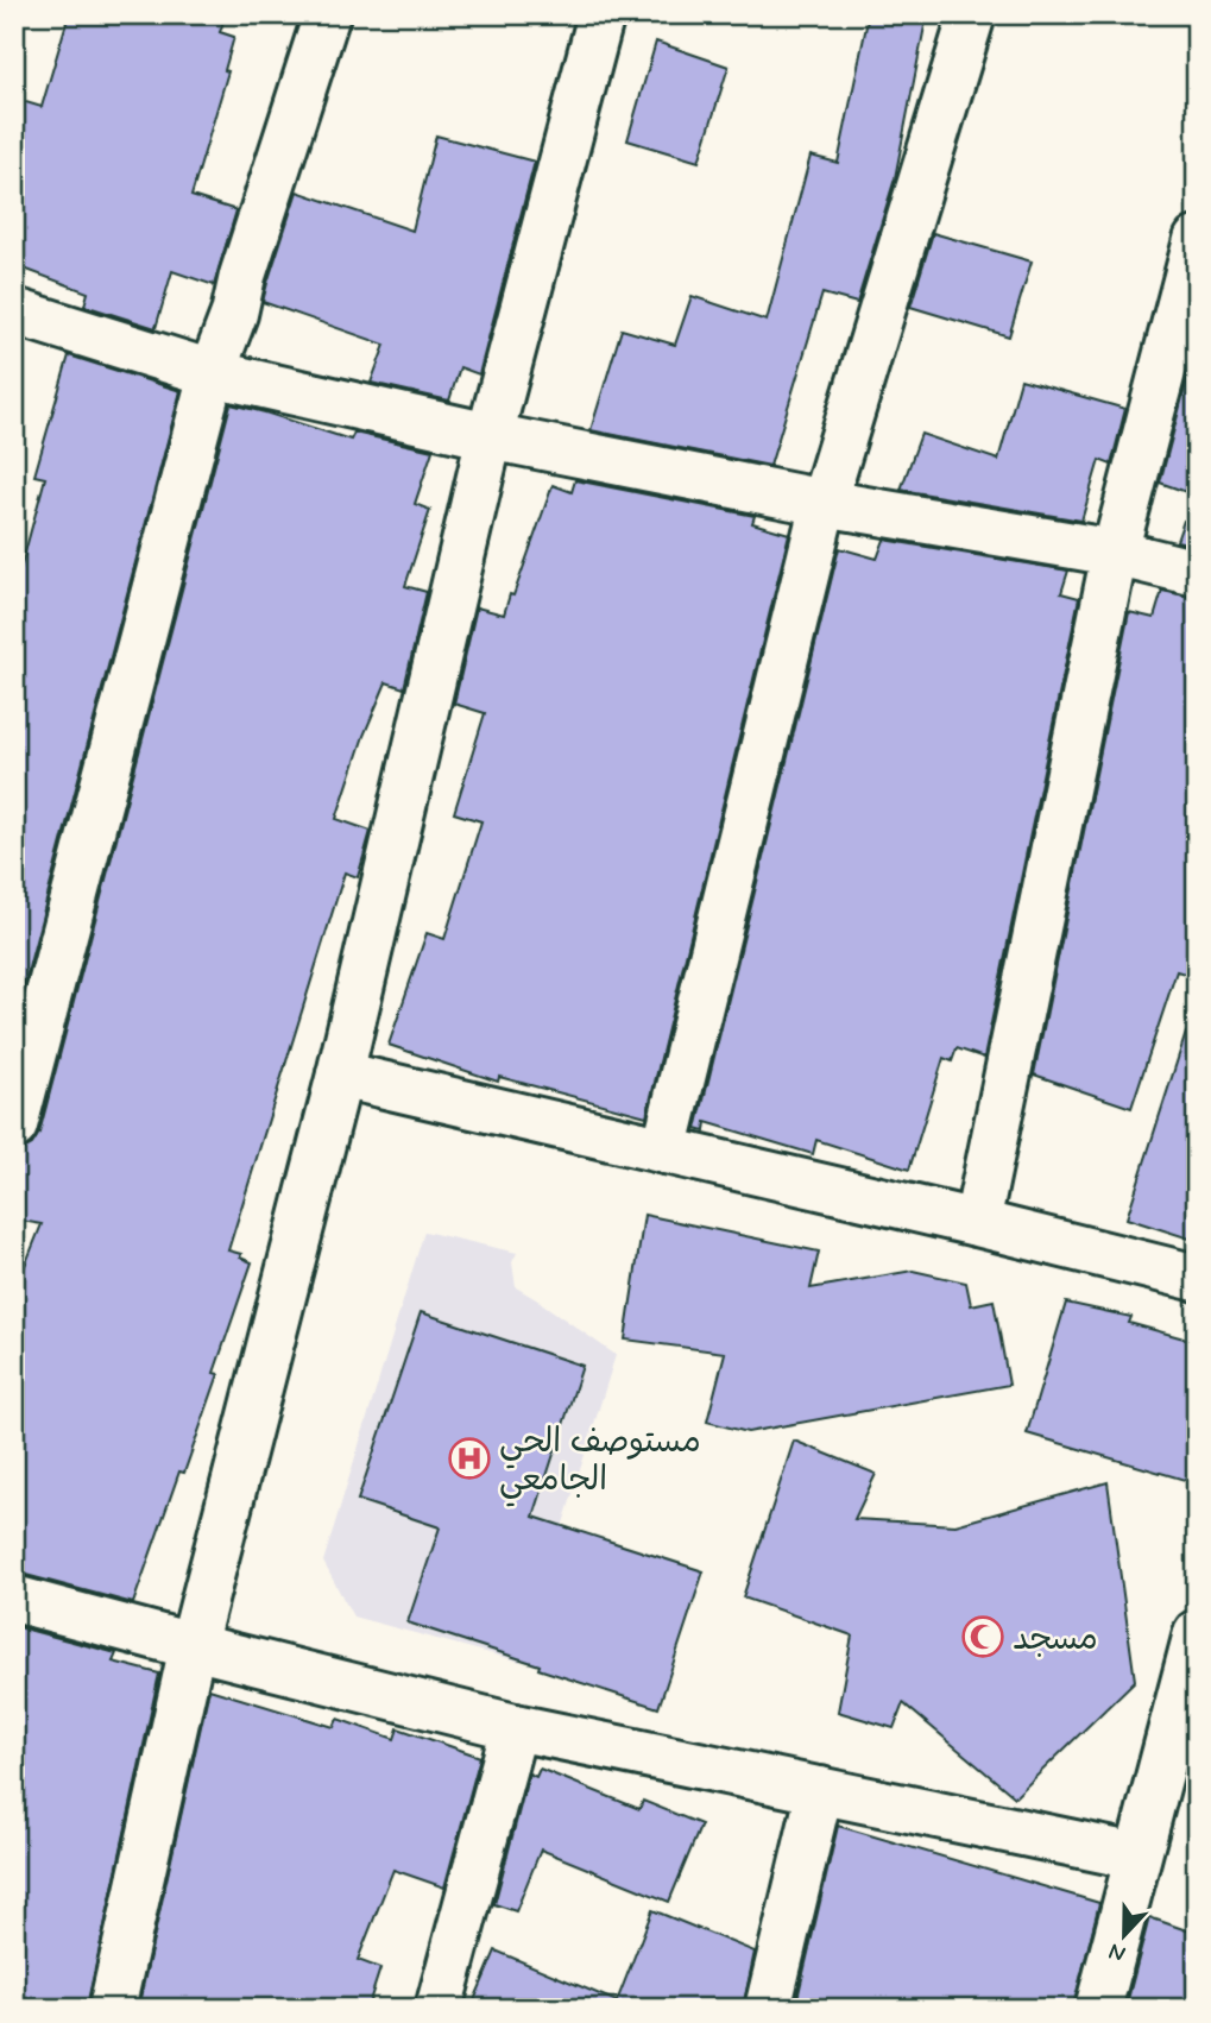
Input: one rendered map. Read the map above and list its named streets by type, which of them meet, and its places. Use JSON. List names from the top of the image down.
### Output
{
  "places": {
    "hospital": ["مستوصف الحي الجامعي"],
    "mosque": ["مسجد"]
  },
  "north": "bottom"
}
